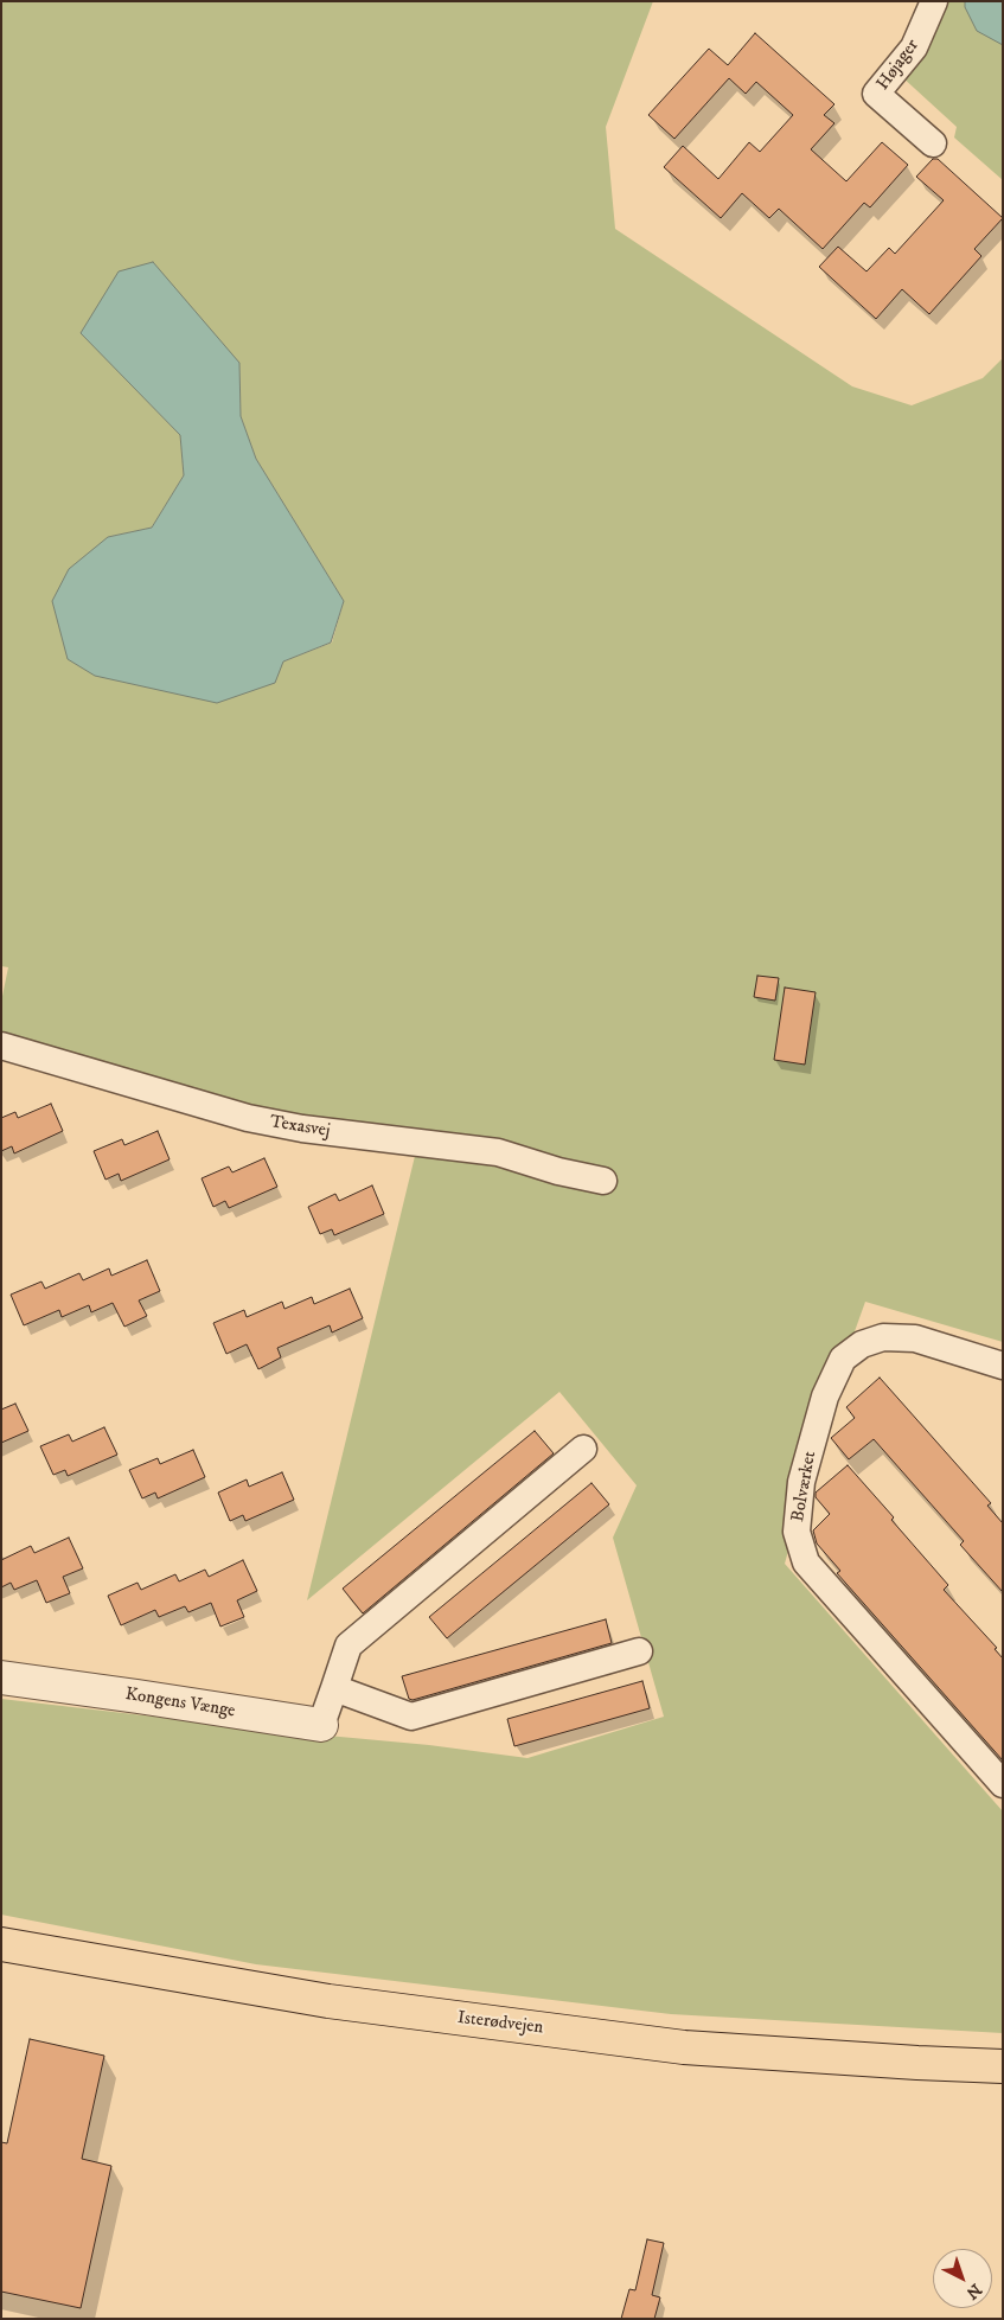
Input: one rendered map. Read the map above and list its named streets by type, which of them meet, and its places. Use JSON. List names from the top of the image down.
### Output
{
  "streets": {
    "highway": ["Isterødvejen"],
    "street": [
      "Højager",
      "Texasvej",
      "Bolværket",
      "Kongens Vænge"
    ]
  },
  "north": "bottom right"
}
